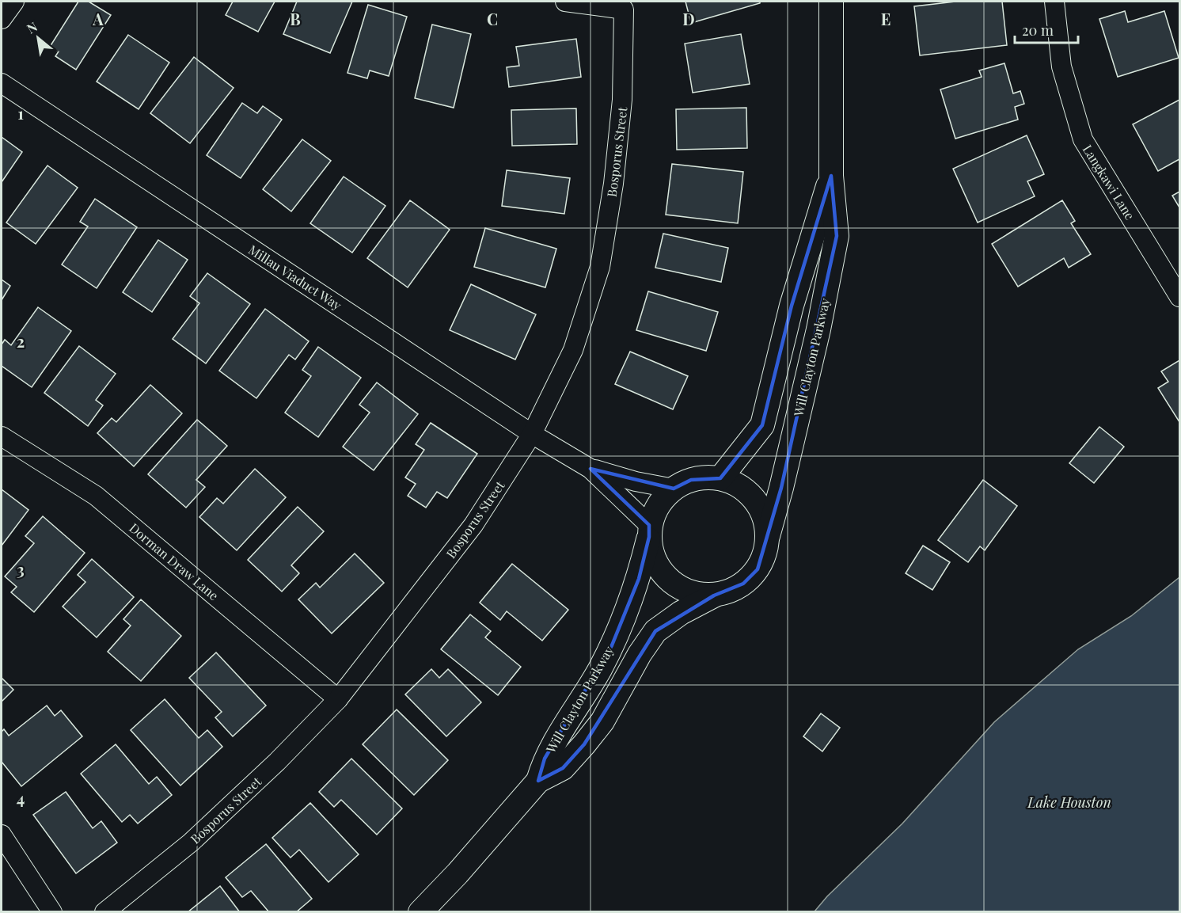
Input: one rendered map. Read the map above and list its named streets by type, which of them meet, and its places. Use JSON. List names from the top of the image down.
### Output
{
  "streets": {
    "street": [
      "Bosporus Street",
      "Langkawi Lane",
      "Millau Viaduct Way",
      "Will Clayton Parkway",
      "Dorman Draw Lane"
    ]
  },
  "crossings": [
    ["Bosporus Street", "Millau Viaduct Way"],
    ["Bosporus Street", "Dorman Draw Lane"],
    ["Millau Viaduct Way", "Will Clayton Parkway"]
  ],
  "water": ["Lake Houston"],
  "scale_bar": "20 m",
  "north": "top left",
  "grid": {
    "columns": [
      "A",
      "B",
      "C",
      "D",
      "E"
    ],
    "rows": [
      "1",
      "2",
      "3",
      "4"
    ]
  }
}
